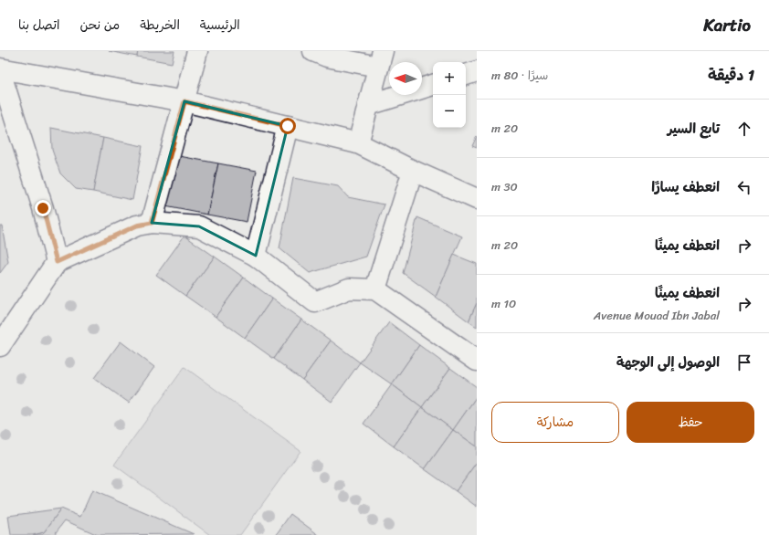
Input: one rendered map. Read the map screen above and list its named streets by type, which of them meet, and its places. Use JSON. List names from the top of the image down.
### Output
{
  "north": "left",
  "page": {
    "header": "Kartio",
    "nav": [
      "الرئيسية",
      "الخريطة",
      "من نحن",
      "اتصل بنا"
    ],
    "heading": ["1 دقيقة", "سيرًا · 80 m"],
    "map_buttons": ["+", "−"],
    "list": [
      ["تابع السير", "20 m"],
      ["انعطف يسارًا", "30 m"],
      ["انعطف يمينًا", "20 m"],
      ["انعطف يمينًا", "Avenue Mouad Ibn Jabal", "10 m"],
      "الوصول إلى الوجهة"
    ],
    "buttons": ["حفظ", "مشاركة"]
  }
}
